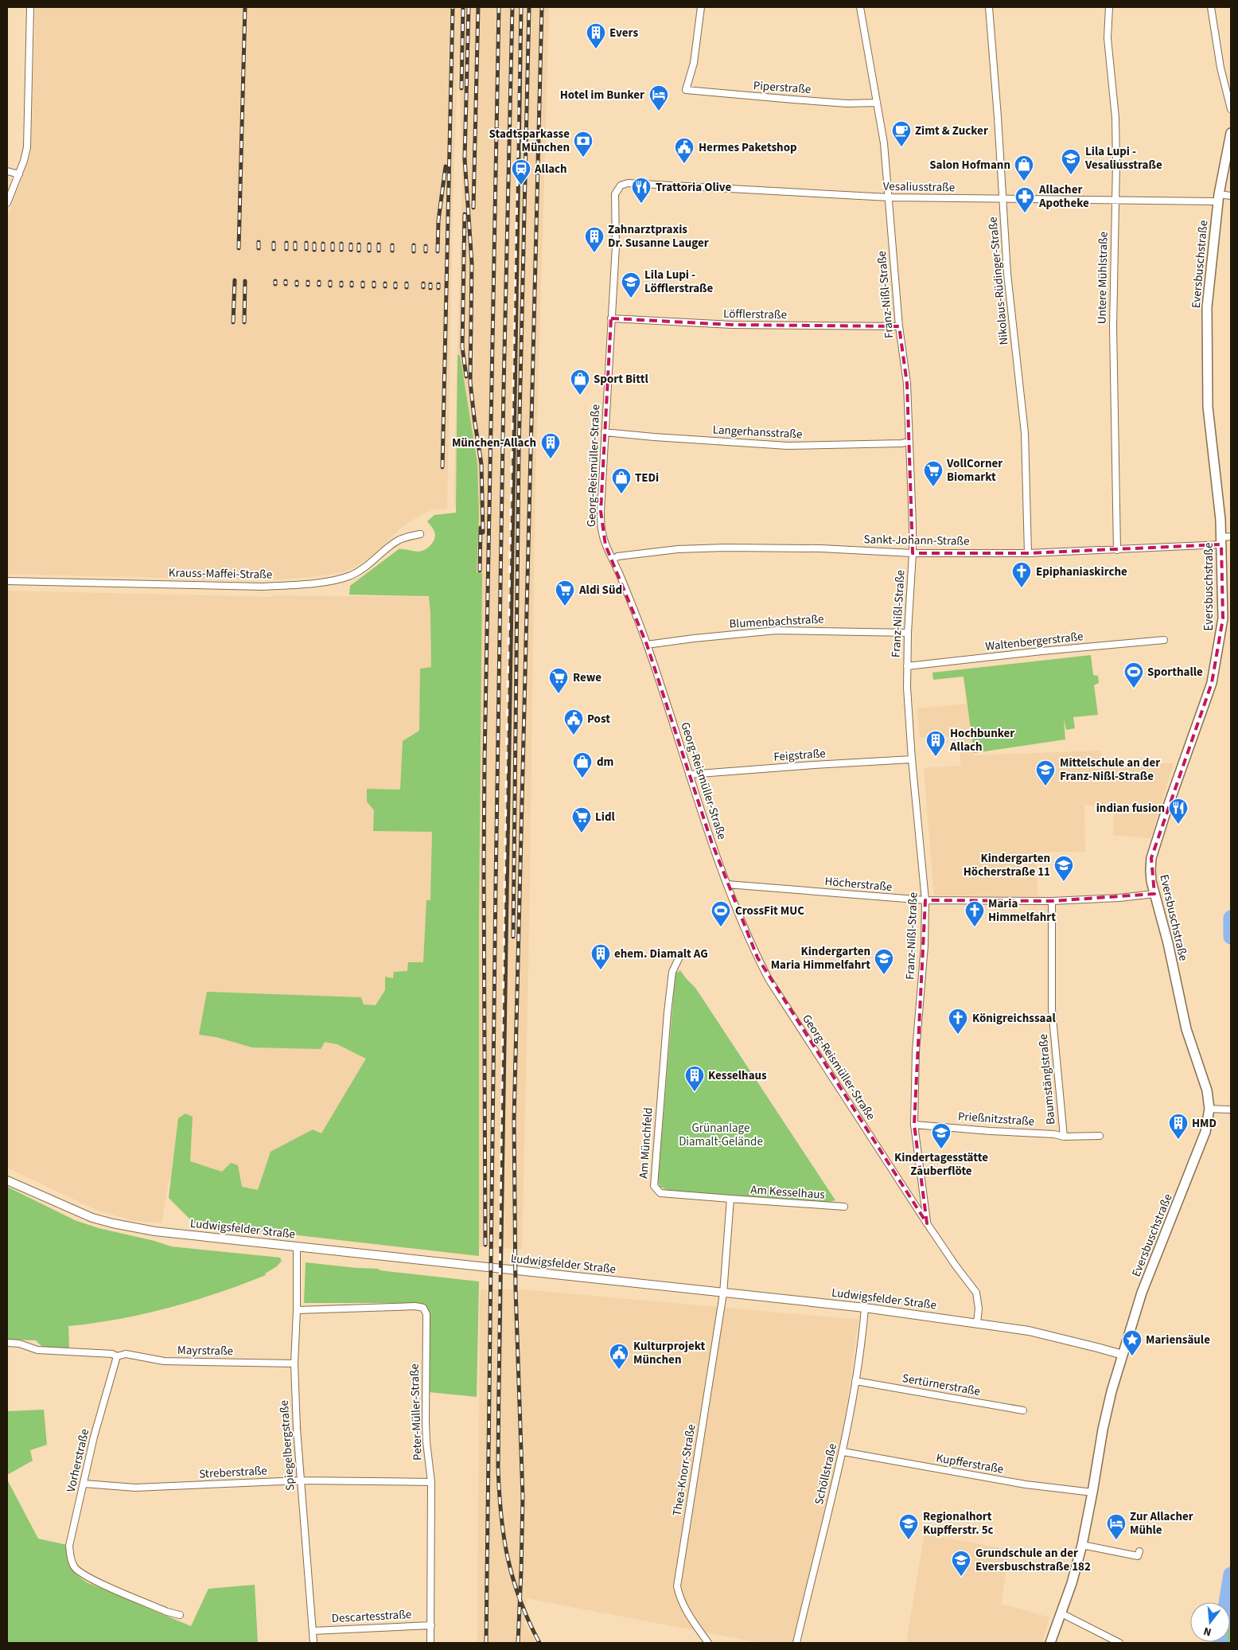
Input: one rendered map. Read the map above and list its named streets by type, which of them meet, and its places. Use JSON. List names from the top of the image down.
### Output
{
  "streets": {
    "main road": ["Eversbuschstraße"],
    "street": [
      "Piperstraße",
      "Vesaliusstraße",
      "Untere Mühlstraße",
      "Nikolaus-Rüdinger-Straße",
      "Franz-Nißl-Straße",
      "Löfflerstraße",
      "Langerhansstraße",
      "Georg-Reismüller-Straße",
      "Sankt-Johann-Straße",
      "Krauss-Maffei-Straße",
      "Blumenbachstraße",
      "Waltenbergerstraße",
      "Feigstraße",
      "Höcherstraße",
      "Baumstänglstraße",
      "Prießnitzstraße",
      "Am Münchfeld",
      "Am Kesselhaus",
      "Ludwigsfelder Straße",
      "Mayrstraße",
      "Sertürnerstraße",
      "Peter-Müller-Straße",
      "Spiegelbergstraße",
      "Vorherstraße",
      "Kupfferstraße",
      "Thea-Knorr-Straße",
      "Streberstraße",
      "Schöllstraße",
      "Descartesstraße"
    ]
  },
  "crossings": [
    ["Piperstraße", "Franz-Nißl-Straße"],
    ["Vesaliusstraße", "Eversbuschstraße"],
    ["Vesaliusstraße", "Untere Mühlstraße"],
    ["Vesaliusstraße", "Nikolaus-Rüdinger-Straße"],
    ["Vesaliusstraße", "Franz-Nißl-Straße"],
    ["Vesaliusstraße", "Georg-Reismüller-Straße"],
    ["Eversbuschstraße", "Sankt-Johann-Straße"],
    ["Eversbuschstraße", "Höcherstraße"],
    ["Eversbuschstraße", "Ludwigsfelder Straße"],
    ["Eversbuschstraße", "Kupfferstraße"],
    ["Untere Mühlstraße", "Sankt-Johann-Straße"],
    ["Nikolaus-Rüdinger-Straße", "Sankt-Johann-Straße"],
    ["Franz-Nißl-Straße", "Löfflerstraße"],
    ["Franz-Nißl-Straße", "Langerhansstraße"],
    ["Franz-Nißl-Straße", "Georg-Reismüller-Straße"],
    ["Franz-Nißl-Straße", "Sankt-Johann-Straße"],
    ["Franz-Nißl-Straße", "Blumenbachstraße"],
    ["Franz-Nißl-Straße", "Waltenbergerstraße"],
    ["Franz-Nißl-Straße", "Feigstraße"],
    ["Franz-Nißl-Straße", "Höcherstraße"],
    ["Franz-Nißl-Straße", "Prießnitzstraße"],
    ["Löfflerstraße", "Georg-Reismüller-Straße"],
    ["Langerhansstraße", "Georg-Reismüller-Straße"],
    ["Georg-Reismüller-Straße", "Sankt-Johann-Straße"],
    ["Georg-Reismüller-Straße", "Blumenbachstraße"],
    ["Georg-Reismüller-Straße", "Feigstraße"],
    ["Georg-Reismüller-Straße", "Höcherstraße"],
    ["Georg-Reismüller-Straße", "Ludwigsfelder Straße"],
    ["Höcherstraße", "Baumstänglstraße"],
    ["Baumstänglstraße", "Prießnitzstraße"],
    ["Am Münchfeld", "Am Kesselhaus"],
    ["Ludwigsfelder Straße", "Spiegelbergstraße"],
    ["Ludwigsfelder Straße", "Thea-Knorr-Straße"],
    ["Ludwigsfelder Straße", "Schöllstraße"],
    ["Mayrstraße", "Spiegelbergstraße"],
    ["Mayrstraße", "Vorherstraße"],
    ["Sertürnerstraße", "Schöllstraße"],
    ["Peter-Müller-Straße", "Spiegelbergstraße"],
    ["Peter-Müller-Straße", "Streberstraße"],
    ["Peter-Müller-Straße", "Descartesstraße"],
    ["Spiegelbergstraße", "Streberstraße"],
    ["Spiegelbergstraße", "Descartesstraße"],
    ["Vorherstraße", "Streberstraße"],
    ["Kupfferstraße", "Schöllstraße"]
  ],
  "parks": ["Grünanlage Diamalt-Gelände"],
  "places": {
    "building": [
      "Evers",
      "Zahnarztpraxis Dr. Susanne Lauger",
      "München-Allach",
      "Hochbunker Allach",
      "ehem. Diamalt AG",
      "Kesselhaus",
      "HMD"
    ],
    "hotel": ["Hotel im Bunker", "Zur Allacher Mühle"],
    "cafe": ["Zimt & Zucker"],
    "bank": ["Stadtsparkasse München"],
    "public building": ["Hermes Paketshop", "Post", "Kulturprojekt München"],
    "school or university": [
      "Lila Lupi - Vesaliusstraße",
      "Lila Lupi - Löfflerstraße",
      "Mittelschule an der Franz-Nißl-Straße",
      "Kindergarten Höcherstraße 11",
      "Kindergarten Maria Himmelfahrt",
      "Kindertagesstätte Zauberflöte",
      "Regionalhort Kupfferstr. 5c",
      "Grundschule an der Eversbuschstraße 182"
    ],
    "shop": [
      "Salon Hofmann",
      "Sport Bittl",
      "TEDi",
      "dm"
    ],
    "station": ["Allach"],
    "restaurant": ["Trattoria Olive", "indian fusion"],
    "pharmacy": ["Allacher Apotheke"],
    "supermarket": [
      "VollCorner Biomarkt",
      "Aldi Süd",
      "Rewe",
      "Lidl"
    ],
    "church": ["Epiphaniaskirche", "Maria Himmelfahrt", "Königreichssaal"],
    "sports": ["Sporthalle", "CrossFit MUC"],
    "place": ["Mariensäule"]
  },
  "north": "bottom"
}
